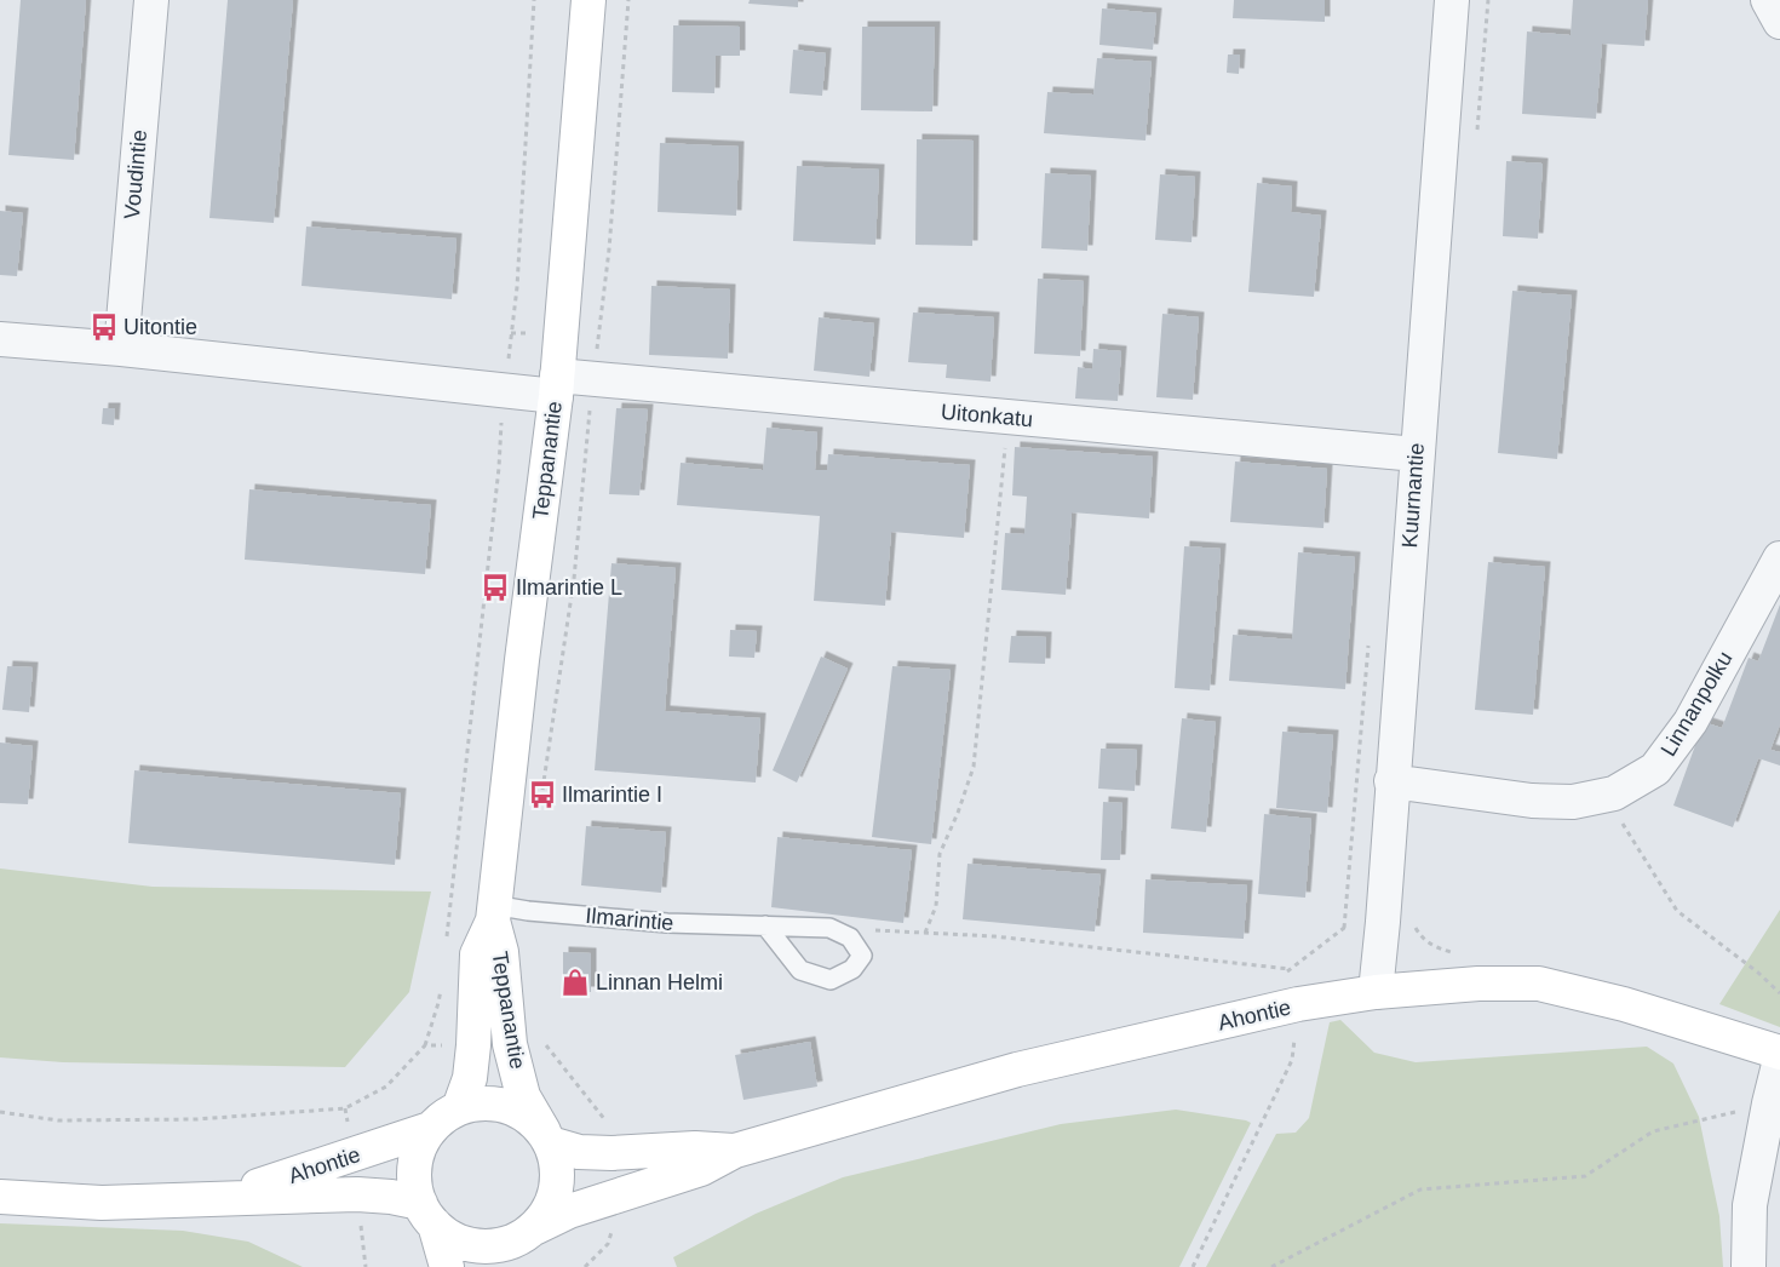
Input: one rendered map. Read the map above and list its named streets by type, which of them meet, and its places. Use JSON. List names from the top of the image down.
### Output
{
  "streets": {
    "street": [
      "Voudintie",
      "Uitonkatu",
      "Teppanantie",
      "Kuurnantie",
      "Linnanpolku",
      "Ahontie"
    ],
    "lane": ["Ilmarintie"]
  },
  "crossings": [
    ["Uitonkatu", "Teppanantie"],
    ["Uitonkatu", "Kuurnantie"],
    ["Teppanantie", "Ilmarintie"],
    ["Teppanantie", "Ahontie"],
    ["Kuurnantie", "Linnanpolku"],
    ["Kuurnantie", "Ahontie"]
  ],
  "places": {
    "bus stop": ["Uitontie", "Ilmarintie L", "Ilmarintie I"],
    "shop": ["Linnan Helmi"]
  }
}
